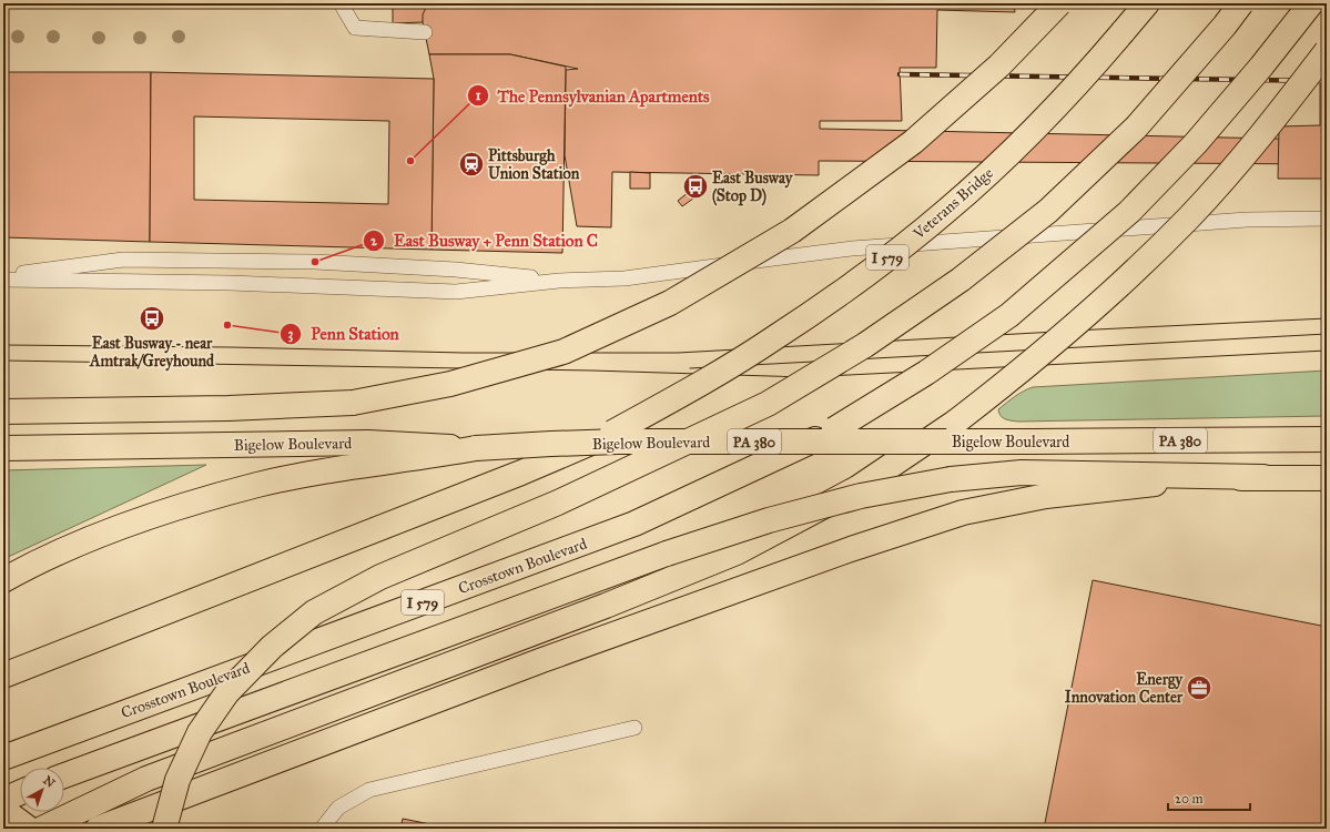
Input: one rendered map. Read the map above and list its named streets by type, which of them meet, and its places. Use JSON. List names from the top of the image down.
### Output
{
  "streets": {
    "main road": [
      "Veterans Bridge",
      "I 579",
      "PA 380",
      "Bigelow Boulevard",
      "Crosstown Boulevard"
    ]
  },
  "places": {
    "other": ["The Pennsylvanian Apartments", "East Busway + Penn Station C", "Penn Station"],
    "station": ["Pittsburgh Union Station"],
    "bus stop": ["East Busway (Stop D)", "East Busway - near Amtrak/Greyhound"],
    "office": ["Energy Innovation Center"]
  },
  "scale_bar": "20 m",
  "north": "top right"
}
